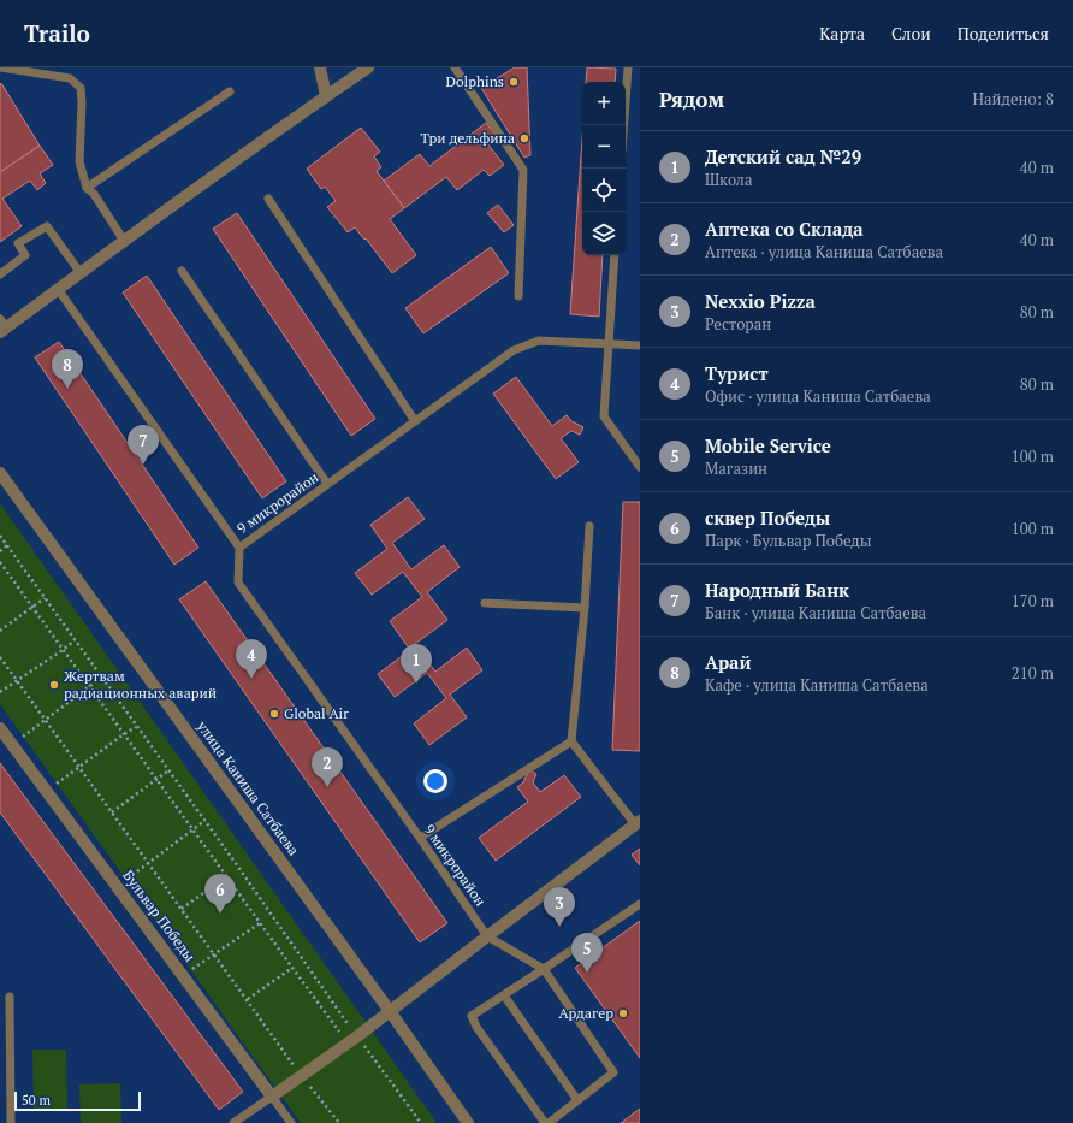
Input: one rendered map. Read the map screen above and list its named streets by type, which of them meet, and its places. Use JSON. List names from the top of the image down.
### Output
{
  "streets": {
    "street": ["улица Каниша Сатбаева", "Бульвар Победы"],
    "lane": ["9 микрорайон"]
  },
  "places": [
    "Dolphins",
    "Три дельфина",
    "Жертвам радиационных аварий",
    "Global Air",
    "Ардагер"
  ],
  "scale_bar": "50 m",
  "page": {
    "header": "Trailo",
    "nav": ["Карта", "Слои", "Поделиться"],
    "heading": ["Рядом", "Найдено: 8"],
    "map_buttons": ["+", "−"],
    "list": [
      {
        "mark": "1",
        "name": "Детский сад №29",
        "note": "Школа",
        "value": "40 m"
      },
      {
        "mark": "2",
        "name": "Аптека со Склада",
        "note": "Аптека · улица Каниша Сатбаева",
        "value": "40 m"
      },
      {
        "mark": "3",
        "name": "Nexxio Pizza",
        "note": "Ресторан",
        "value": "80 m"
      },
      {
        "mark": "4",
        "name": "Турист",
        "note": "Офис · улица Каниша Сатбаева",
        "value": "80 m"
      },
      {
        "mark": "5",
        "name": "Mobile Service",
        "note": "Магазин",
        "value": "100 m"
      },
      {
        "mark": "6",
        "name": "сквер Победы",
        "note": "Парк · Бульвар Победы",
        "value": "100 m"
      },
      {
        "mark": "7",
        "name": "Народный Банк",
        "note": "Банк · улица Каниша Сатбаева",
        "value": "170 m"
      },
      {
        "mark": "8",
        "name": "Арай",
        "note": "Кафе · улица Каниша Сатбаева",
        "value": "210 m"
      }
    ],
    "pins": [
      "8",
      "7",
      "4",
      "1",
      "2",
      "6",
      "3",
      "5"
    ],
    "scale": "50 m"
  }
}
